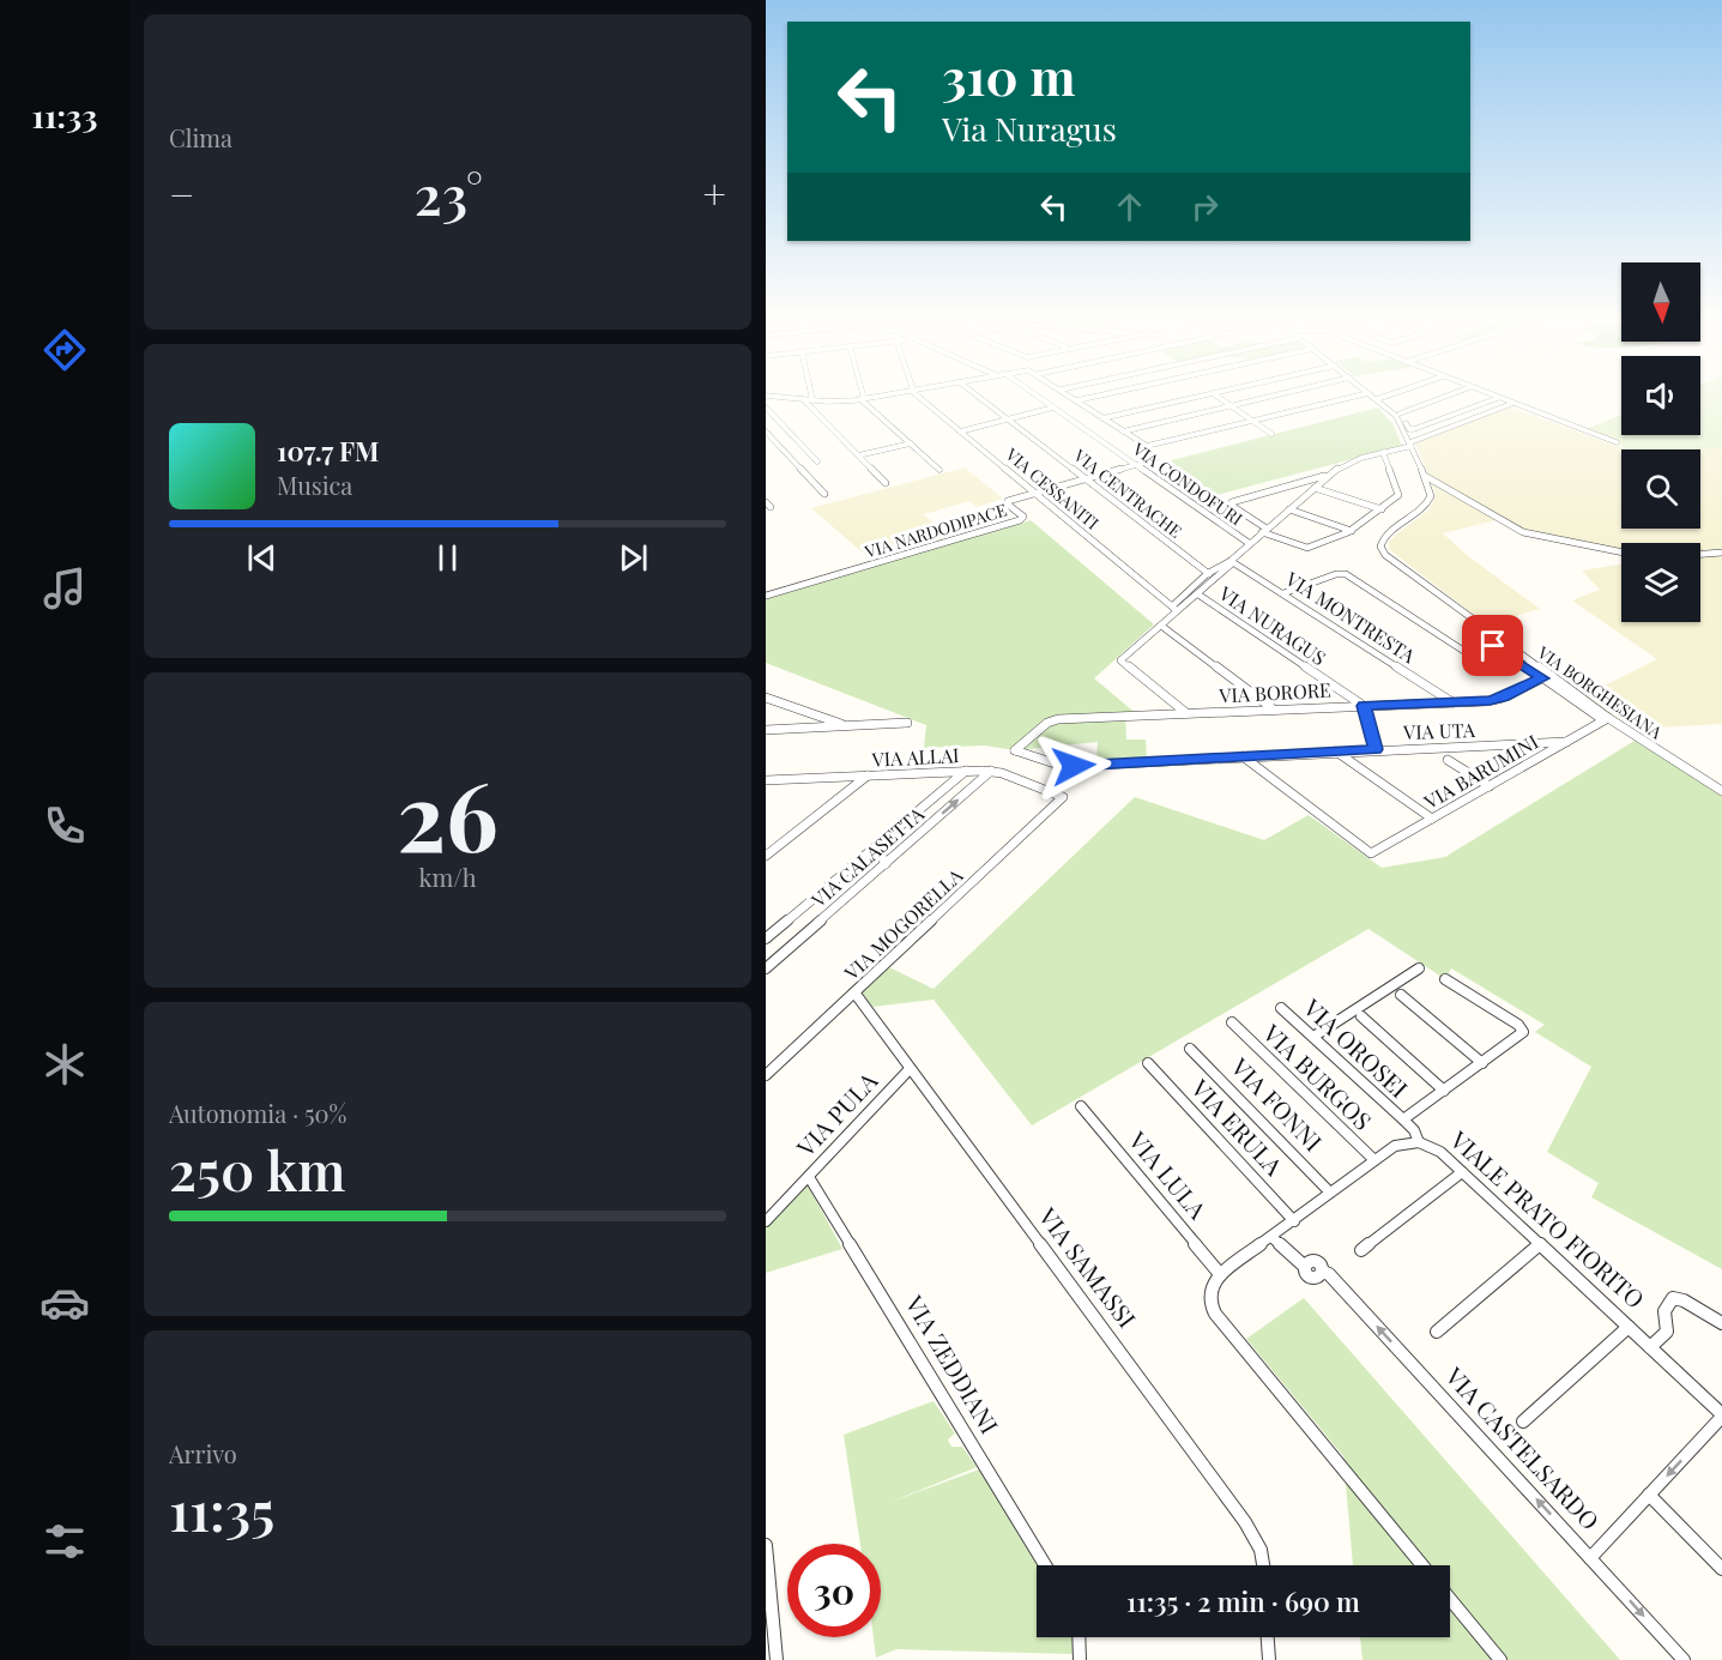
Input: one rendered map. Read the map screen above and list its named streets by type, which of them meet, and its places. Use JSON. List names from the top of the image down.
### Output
{
  "streets": {
    "street": [
      "VIA CONDOFURI",
      "VIA CESSANITI",
      "VIA CENTRACHE",
      "VIA NARDODIPACE",
      "VIA MONTRESTA",
      "VIA NURAGUS",
      "VIA BORORE",
      "VIA BORGHESIANA",
      "VIA UTA",
      "VIA ALLAI",
      "VIA BARUMINI",
      "VIA CALASETTA",
      "VIA MOGORELLA",
      "VIA OROSEI",
      "VIA BURGOS",
      "VIA FONNI",
      "VIA PULA",
      "VIA ERULA",
      "VIA LULA",
      "VIALE PRATO FIORITO",
      "VIA SAMASSI",
      "VIA ZEDDIANI",
      "VIA CASTELSARDO"
    ]
  },
  "crossings": [
    ["VIA CONDOFURI", "VIA NARDODIPACE"],
    ["VIA CESSANITI", "VIA NARDODIPACE"],
    ["VIA CENTRACHE", "VIA NARDODIPACE"],
    ["VIA MONTRESTA", "VIA BORORE"],
    ["VIA NURAGUS", "VIA BORORE"],
    ["VIA BORORE", "VIA UTA"],
    ["VIA BORGHESIANA", "VIA BARUMINI"],
    ["VIA UTA", "VIA BARUMINI"],
    ["VIA ALLAI", "VIA CALASETTA"],
    ["VIA ALLAI", "VIA MOGORELLA"],
    ["VIA MOGORELLA", "VIA SAMASSI"],
    ["VIA OROSEI", "VIALE PRATO FIORITO"],
    ["VIA BURGOS", "VIALE PRATO FIORITO"],
    ["VIA FONNI", "VIALE PRATO FIORITO"],
    ["VIA PULA", "VIA SAMASSI"],
    ["VIA PULA", "VIA ZEDDIANI"],
    ["VIA ERULA", "VIALE PRATO FIORITO"],
    ["VIA LULA", "VIALE PRATO FIORITO"],
    ["VIALE PRATO FIORITO", "VIA CASTELSARDO"]
  ],
  "north": "bottom",
  "page": {
    "tabs": "11:33",
    "tile": [
      "Clima",
      ["26", "km/h"],
      ["Autonomia · 50%", "250 km"],
      ["Arrivo", "11:35"]
    ],
    "turn": ["310 m", "Via Nuragus"],
    "heat": ["−", "23°", "+"],
    "song": ["107.7 FM", "Musica"],
    "limit": "30",
    "trip": "11:35 · 2 min · 690 m"
  }
}
